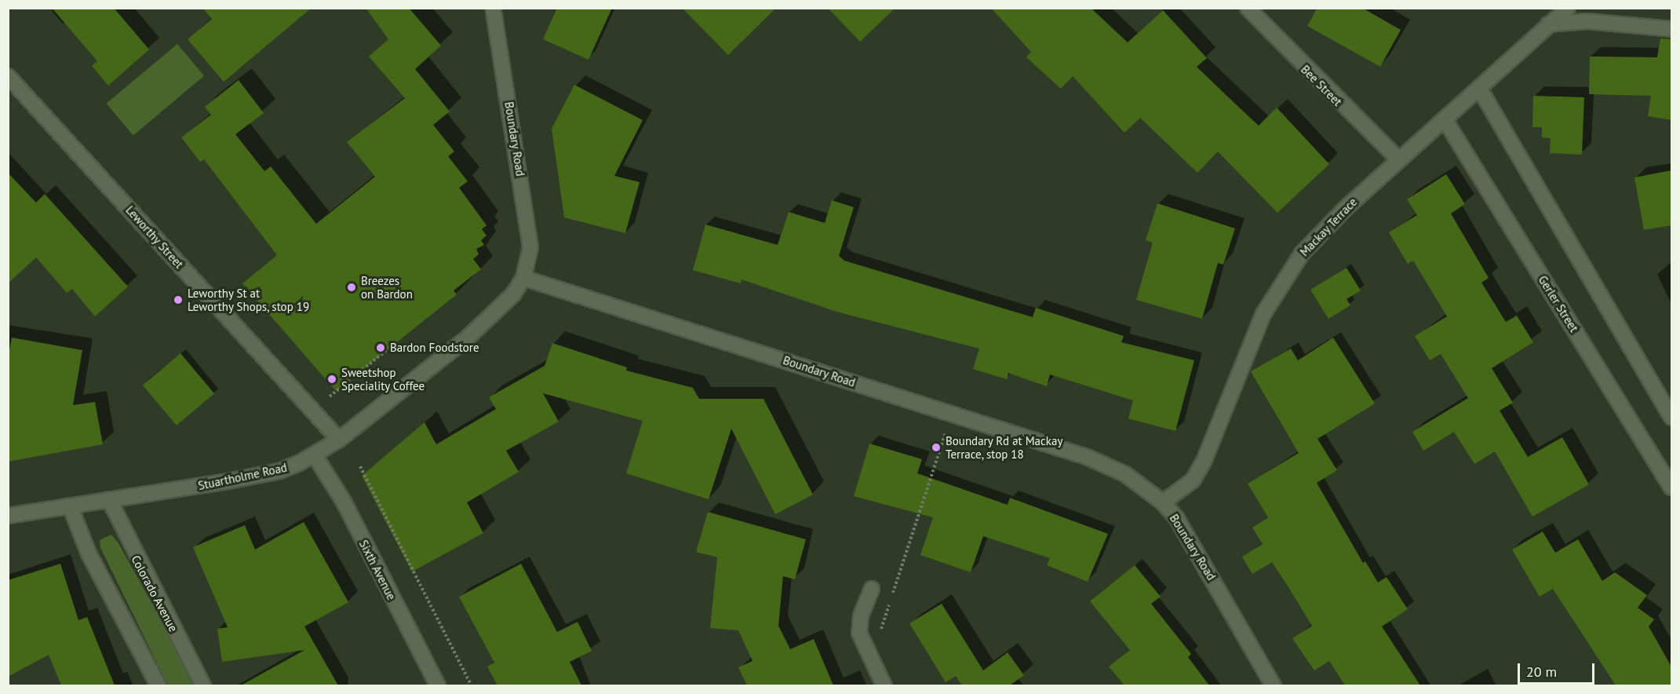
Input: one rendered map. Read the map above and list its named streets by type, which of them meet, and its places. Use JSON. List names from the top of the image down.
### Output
{
  "streets": {
    "street": [
      "Bee Street",
      "Boundary Road",
      "Mackay Terrace",
      "Leworthy Street",
      "Gerler Street",
      "Stuartholme Road",
      "Sixth Avenue",
      "Colorado Avenue"
    ]
  },
  "crossings": [
    ["Bee Street", "Mackay Terrace"],
    ["Boundary Road", "Mackay Terrace"],
    ["Boundary Road", "Stuartholme Road"],
    ["Mackay Terrace", "Gerler Street"],
    ["Leworthy Street", "Stuartholme Road"],
    ["Stuartholme Road", "Sixth Avenue"],
    ["Stuartholme Road", "Colorado Avenue"]
  ],
  "places": [
    "Breezes on Bardon",
    "Leworthy St at Leworthy Shops, stop 19",
    "Bardon Foodstore",
    "Sweetshop Speciality Coffee",
    "Boundary Rd at Mackay Terrace, stop 18"
  ],
  "scale_bar": "20 m"
}
